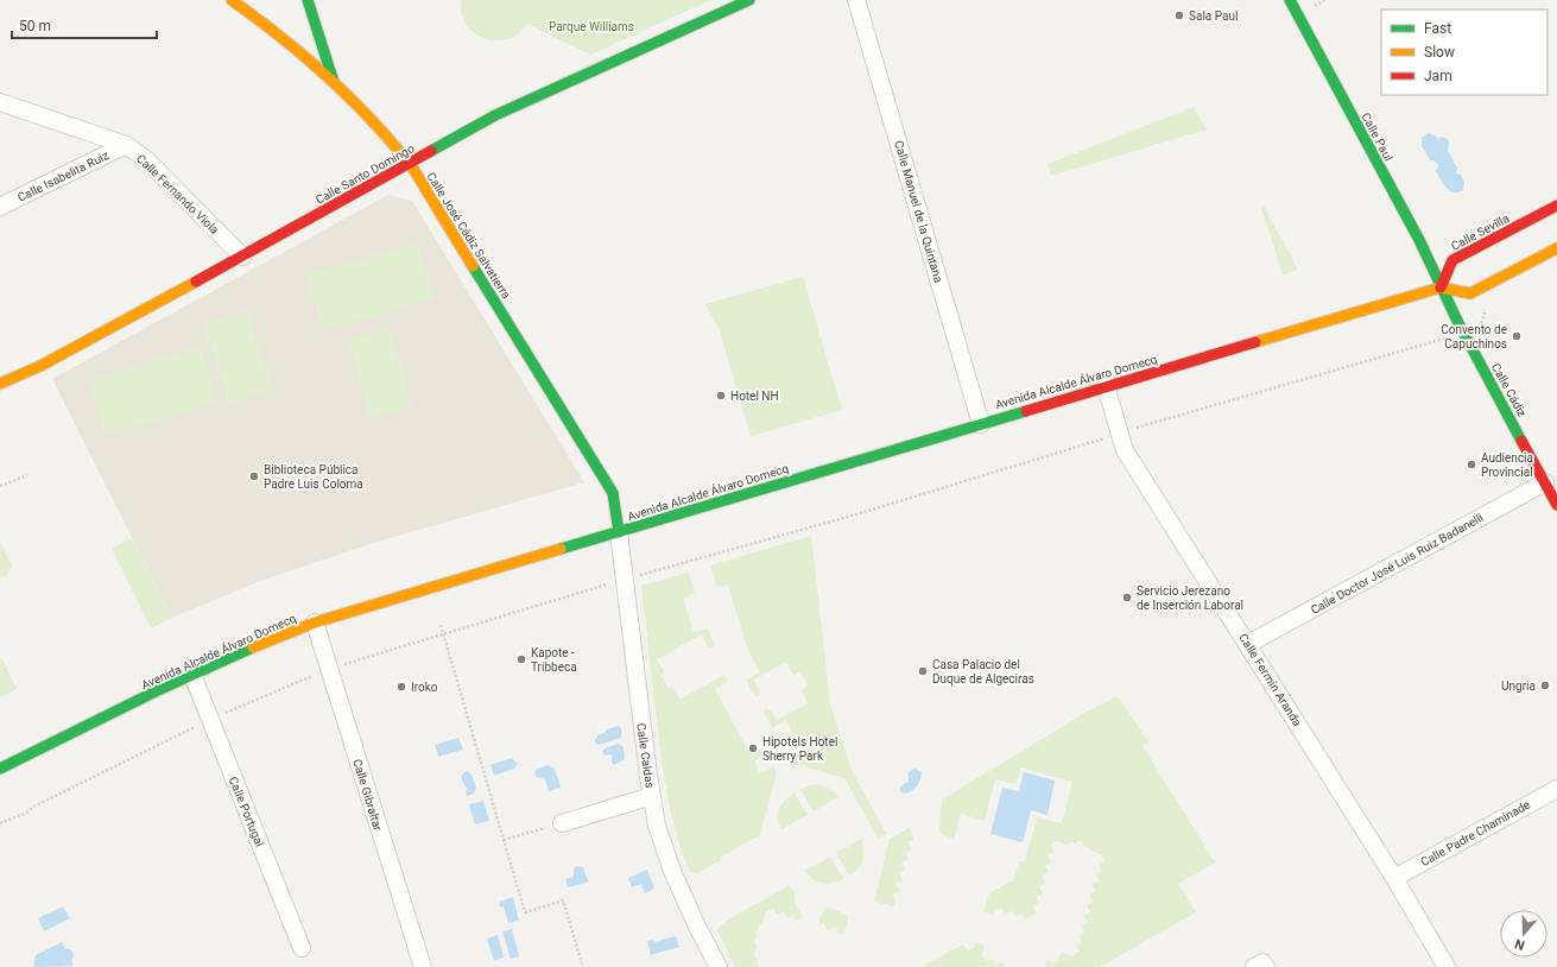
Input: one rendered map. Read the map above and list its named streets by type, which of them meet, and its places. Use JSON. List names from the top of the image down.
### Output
{
  "streets": {
    "street": [
      "Calle Paul",
      "Calle Santo Domingo",
      "Calle Isabelita Ruiz",
      "Calle Fernando Viola",
      "Calle Manuel de la Quintana",
      "Calle Sevilla",
      "Calle José Cádiz Salvatierra",
      "Avenida Alcalde Álvaro Domecq",
      "Calle Cádiz",
      "Calle Doctor José Luis Ruiz Badanelli",
      "Calle Fermín Aranda",
      "Calle Caldas",
      "Calle Gibraltar",
      "Calle Portugal",
      "Calle Padre Chaminade"
    ]
  },
  "crossings": [
    ["Calle Paul", "Calle Sevilla"],
    ["Calle Paul", "Avenida Alcalde Álvaro Domecq"],
    ["Calle Paul", "Calle Cádiz"],
    ["Calle Santo Domingo", "Calle Fernando Viola"],
    ["Calle Santo Domingo", "Calle José Cádiz Salvatierra"],
    ["Calle Isabelita Ruiz", "Calle Fernando Viola"],
    ["Calle Manuel de la Quintana", "Avenida Alcalde Álvaro Domecq"],
    ["Calle Sevilla", "Avenida Alcalde Álvaro Domecq"],
    ["Calle Sevilla", "Calle Cádiz"],
    ["Calle José Cádiz Salvatierra", "Avenida Alcalde Álvaro Domecq"],
    ["Calle José Cádiz Salvatierra", "Calle Caldas"],
    ["Avenida Alcalde Álvaro Domecq", "Calle Cádiz"],
    ["Avenida Alcalde Álvaro Domecq", "Calle Fermín Aranda"],
    ["Avenida Alcalde Álvaro Domecq", "Calle Caldas"],
    ["Avenida Alcalde Álvaro Domecq", "Calle Gibraltar"],
    ["Avenida Alcalde Álvaro Domecq", "Calle Portugal"],
    ["Calle Cádiz", "Calle Doctor José Luis Ruiz Badanelli"],
    ["Calle Doctor José Luis Ruiz Badanelli", "Calle Fermín Aranda"],
    ["Calle Fermín Aranda", "Calle Padre Chaminade"]
  ],
  "parks": ["Parque Williams"],
  "places": [
    "Sala Paul",
    "Convento de Capuchinos",
    "Hotel NH",
    "Audiencia Provincial",
    "Biblioteca Pública Padre Luis Coloma",
    "Servicio Jerezano de Inserción Laboral",
    "Kapote - Tribbeca",
    "Casa Palacio del Duque de Algeciras",
    "Ungria",
    "Iroko",
    "Hipotels Hotel Sherry Park"
  ],
  "legend": ["Fast", "Slow", "Jam"],
  "scale_bar": "50 m",
  "north": "bottom"
}
